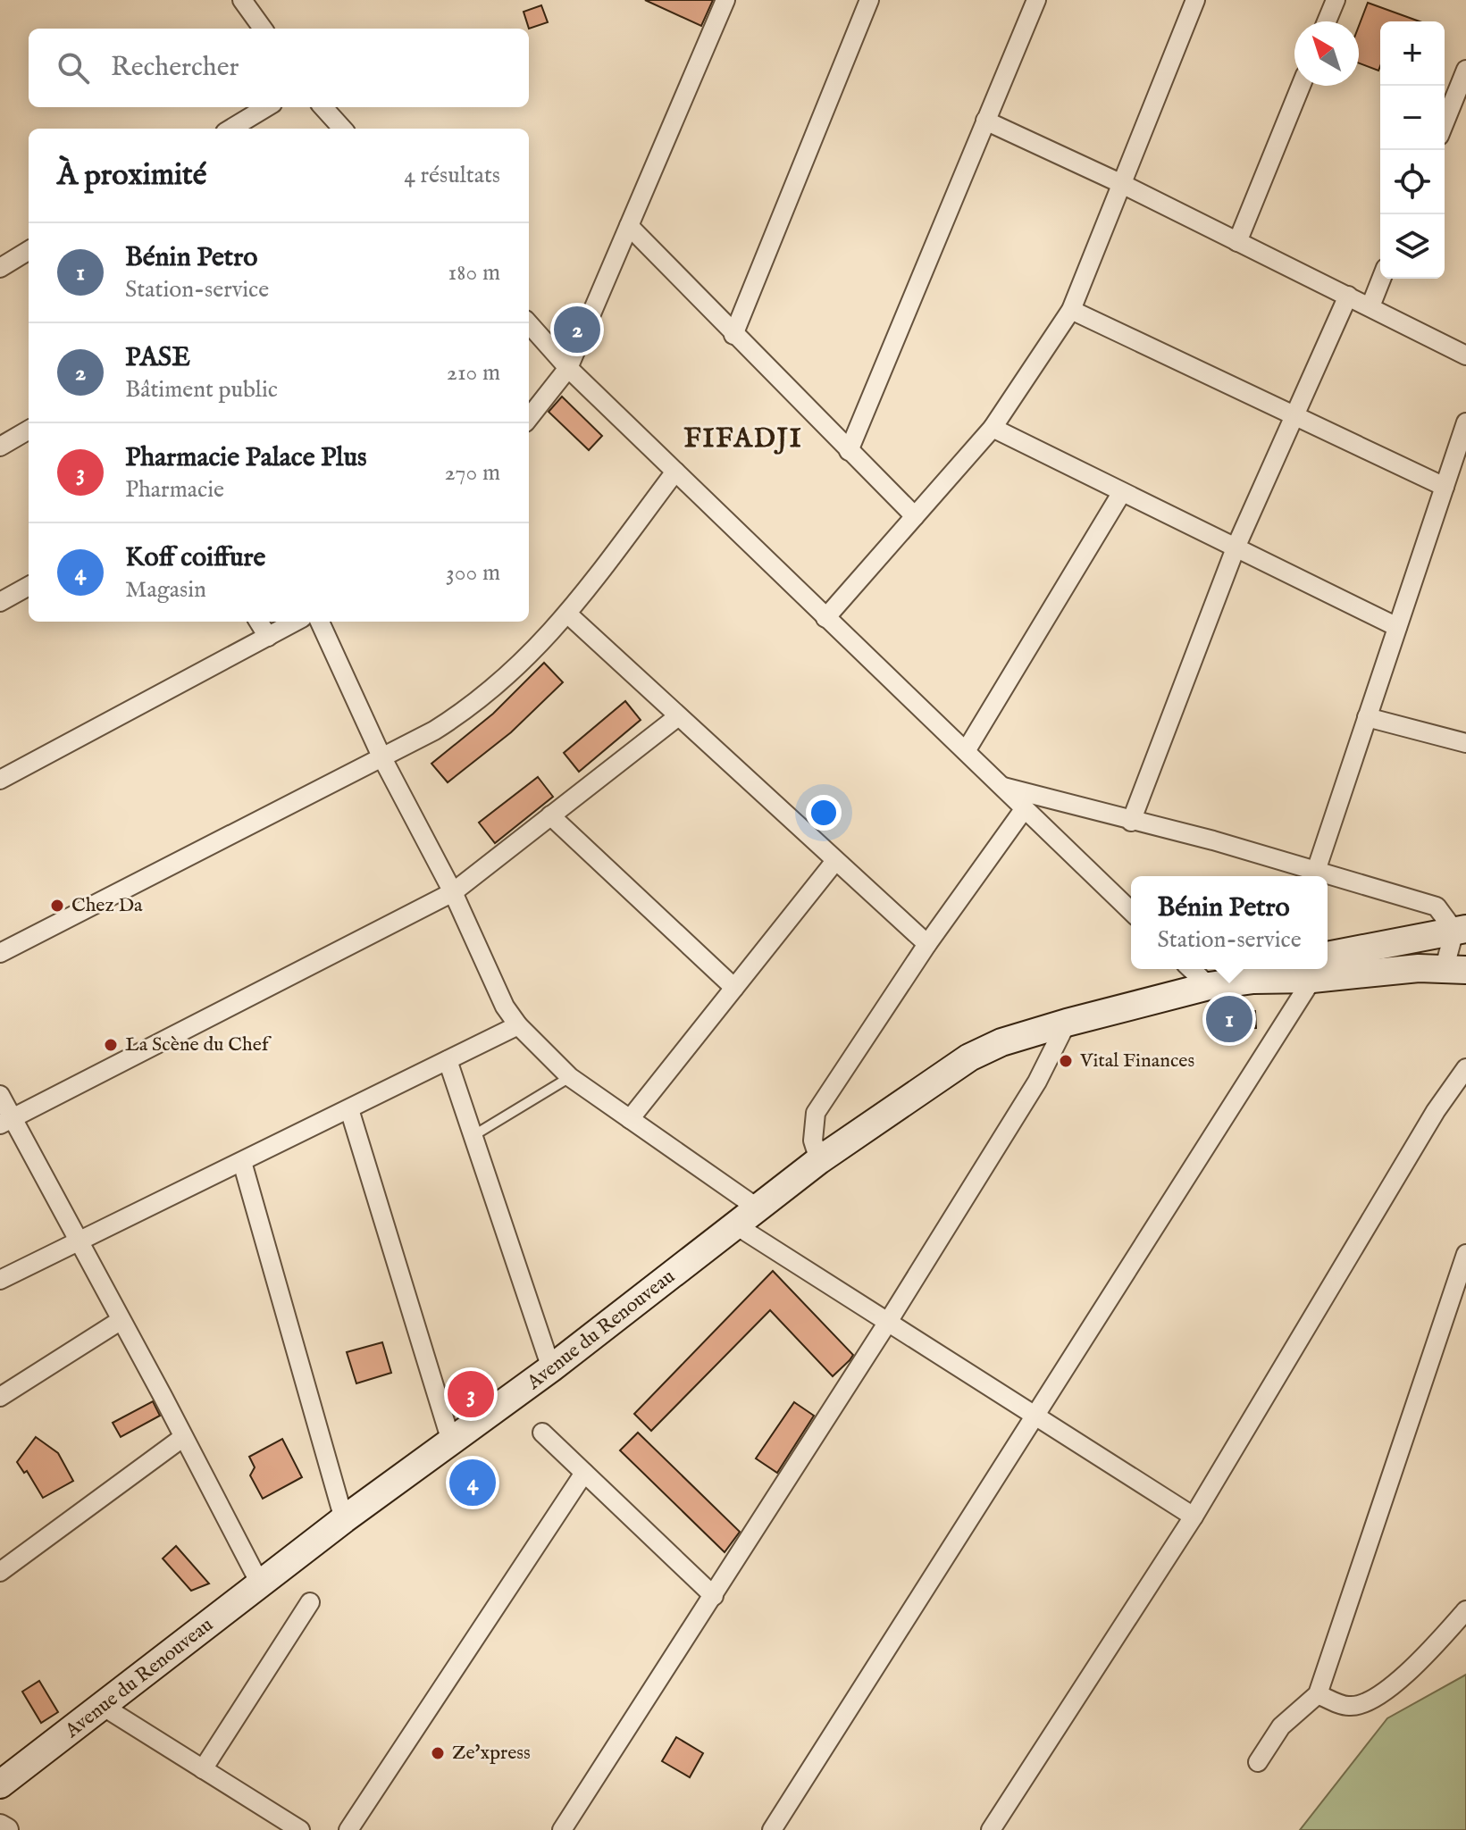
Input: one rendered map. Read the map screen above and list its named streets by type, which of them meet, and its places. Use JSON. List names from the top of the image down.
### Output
{
  "streets": {
    "main road": ["Avenue du Renouveau"]
  },
  "districts": ["FIFADJI"],
  "places": [
    "Chez Da",
    "La Scène du Chef",
    "Vital Finances",
    "Ze'xpress"
  ],
  "north": "top left",
  "page": {
    "map_buttons": ["+", "−"],
    "search": "Rechercher",
    "heading": ["À proximité", "4 résultats"],
    "list": [
      {
        "mark": "1",
        "name": "Bénin Petro",
        "note": "Station-service",
        "value": "180 m"
      },
      {
        "mark": "2",
        "name": "PASE",
        "note": "Bâtiment public",
        "value": "210 m"
      },
      {
        "mark": "3",
        "name": "Pharmacie Palace Plus",
        "note": "Pharmacie",
        "value": "270 m"
      },
      {
        "mark": "4",
        "name": "Koff coiffure",
        "note": "Magasin",
        "value": "300 m"
      }
    ],
    "pins": [
      "2",
      "1",
      "3",
      "4"
    ],
    "popup": ["Bénin Petro", "Station-service"]
  }
}
